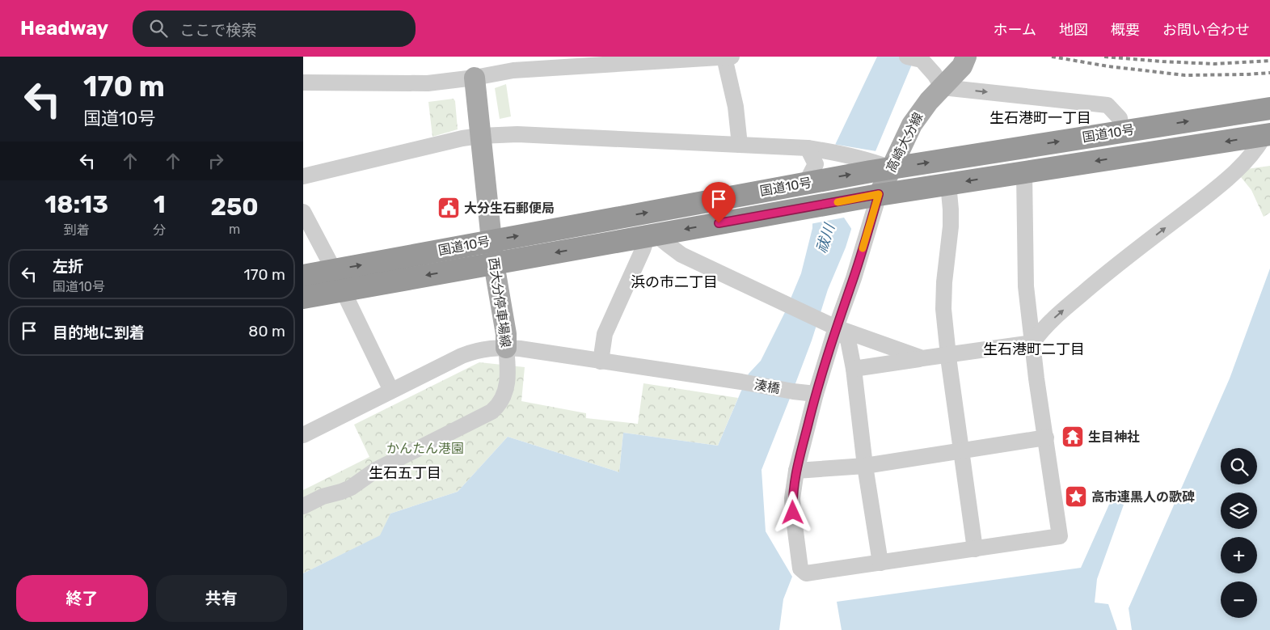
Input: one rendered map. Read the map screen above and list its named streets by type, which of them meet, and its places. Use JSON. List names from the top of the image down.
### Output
{
  "streets": {
    "highway": ["国道10号"],
    "main road": ["高崎大分線", "西大分停車場線"],
    "street": ["湊橋"]
  },
  "crossings": [
    ["国道10号", "高崎大分線"],
    ["国道10号", "西大分停車場線"],
    ["西大分停車場線", "湊橋"]
  ],
  "districts": [
    "生石港町一丁目",
    "浜の市二丁目",
    "生石港町二丁目",
    "生石五丁目"
  ],
  "water": ["祓川"],
  "parks": ["かんたん港園"],
  "places": {
    "public building": ["大分生石郵便局"],
    "temple": ["生目神社"],
    "place": ["高市連黒人の歌碑"]
  },
  "page": {
    "header": "Headway",
    "search": "ここで検索",
    "nav": [
      "ホーム",
      "地図",
      "概要",
      "お問い合わせ"
    ],
    "turn": ["170 m", "国道10号"],
    "eta": [
      "18:13",
      "到着",
      "1",
      "分",
      "250",
      "m"
    ],
    "list": [
      {
        "name": "左折",
        "note": "国道10号",
        "value": "170 m"
      },
      {
        "name": "目的地に到着",
        "value": "80 m"
      }
    ],
    "map_buttons": ["+", "−"],
    "buttons": ["終了", "共有"]
  }
}
